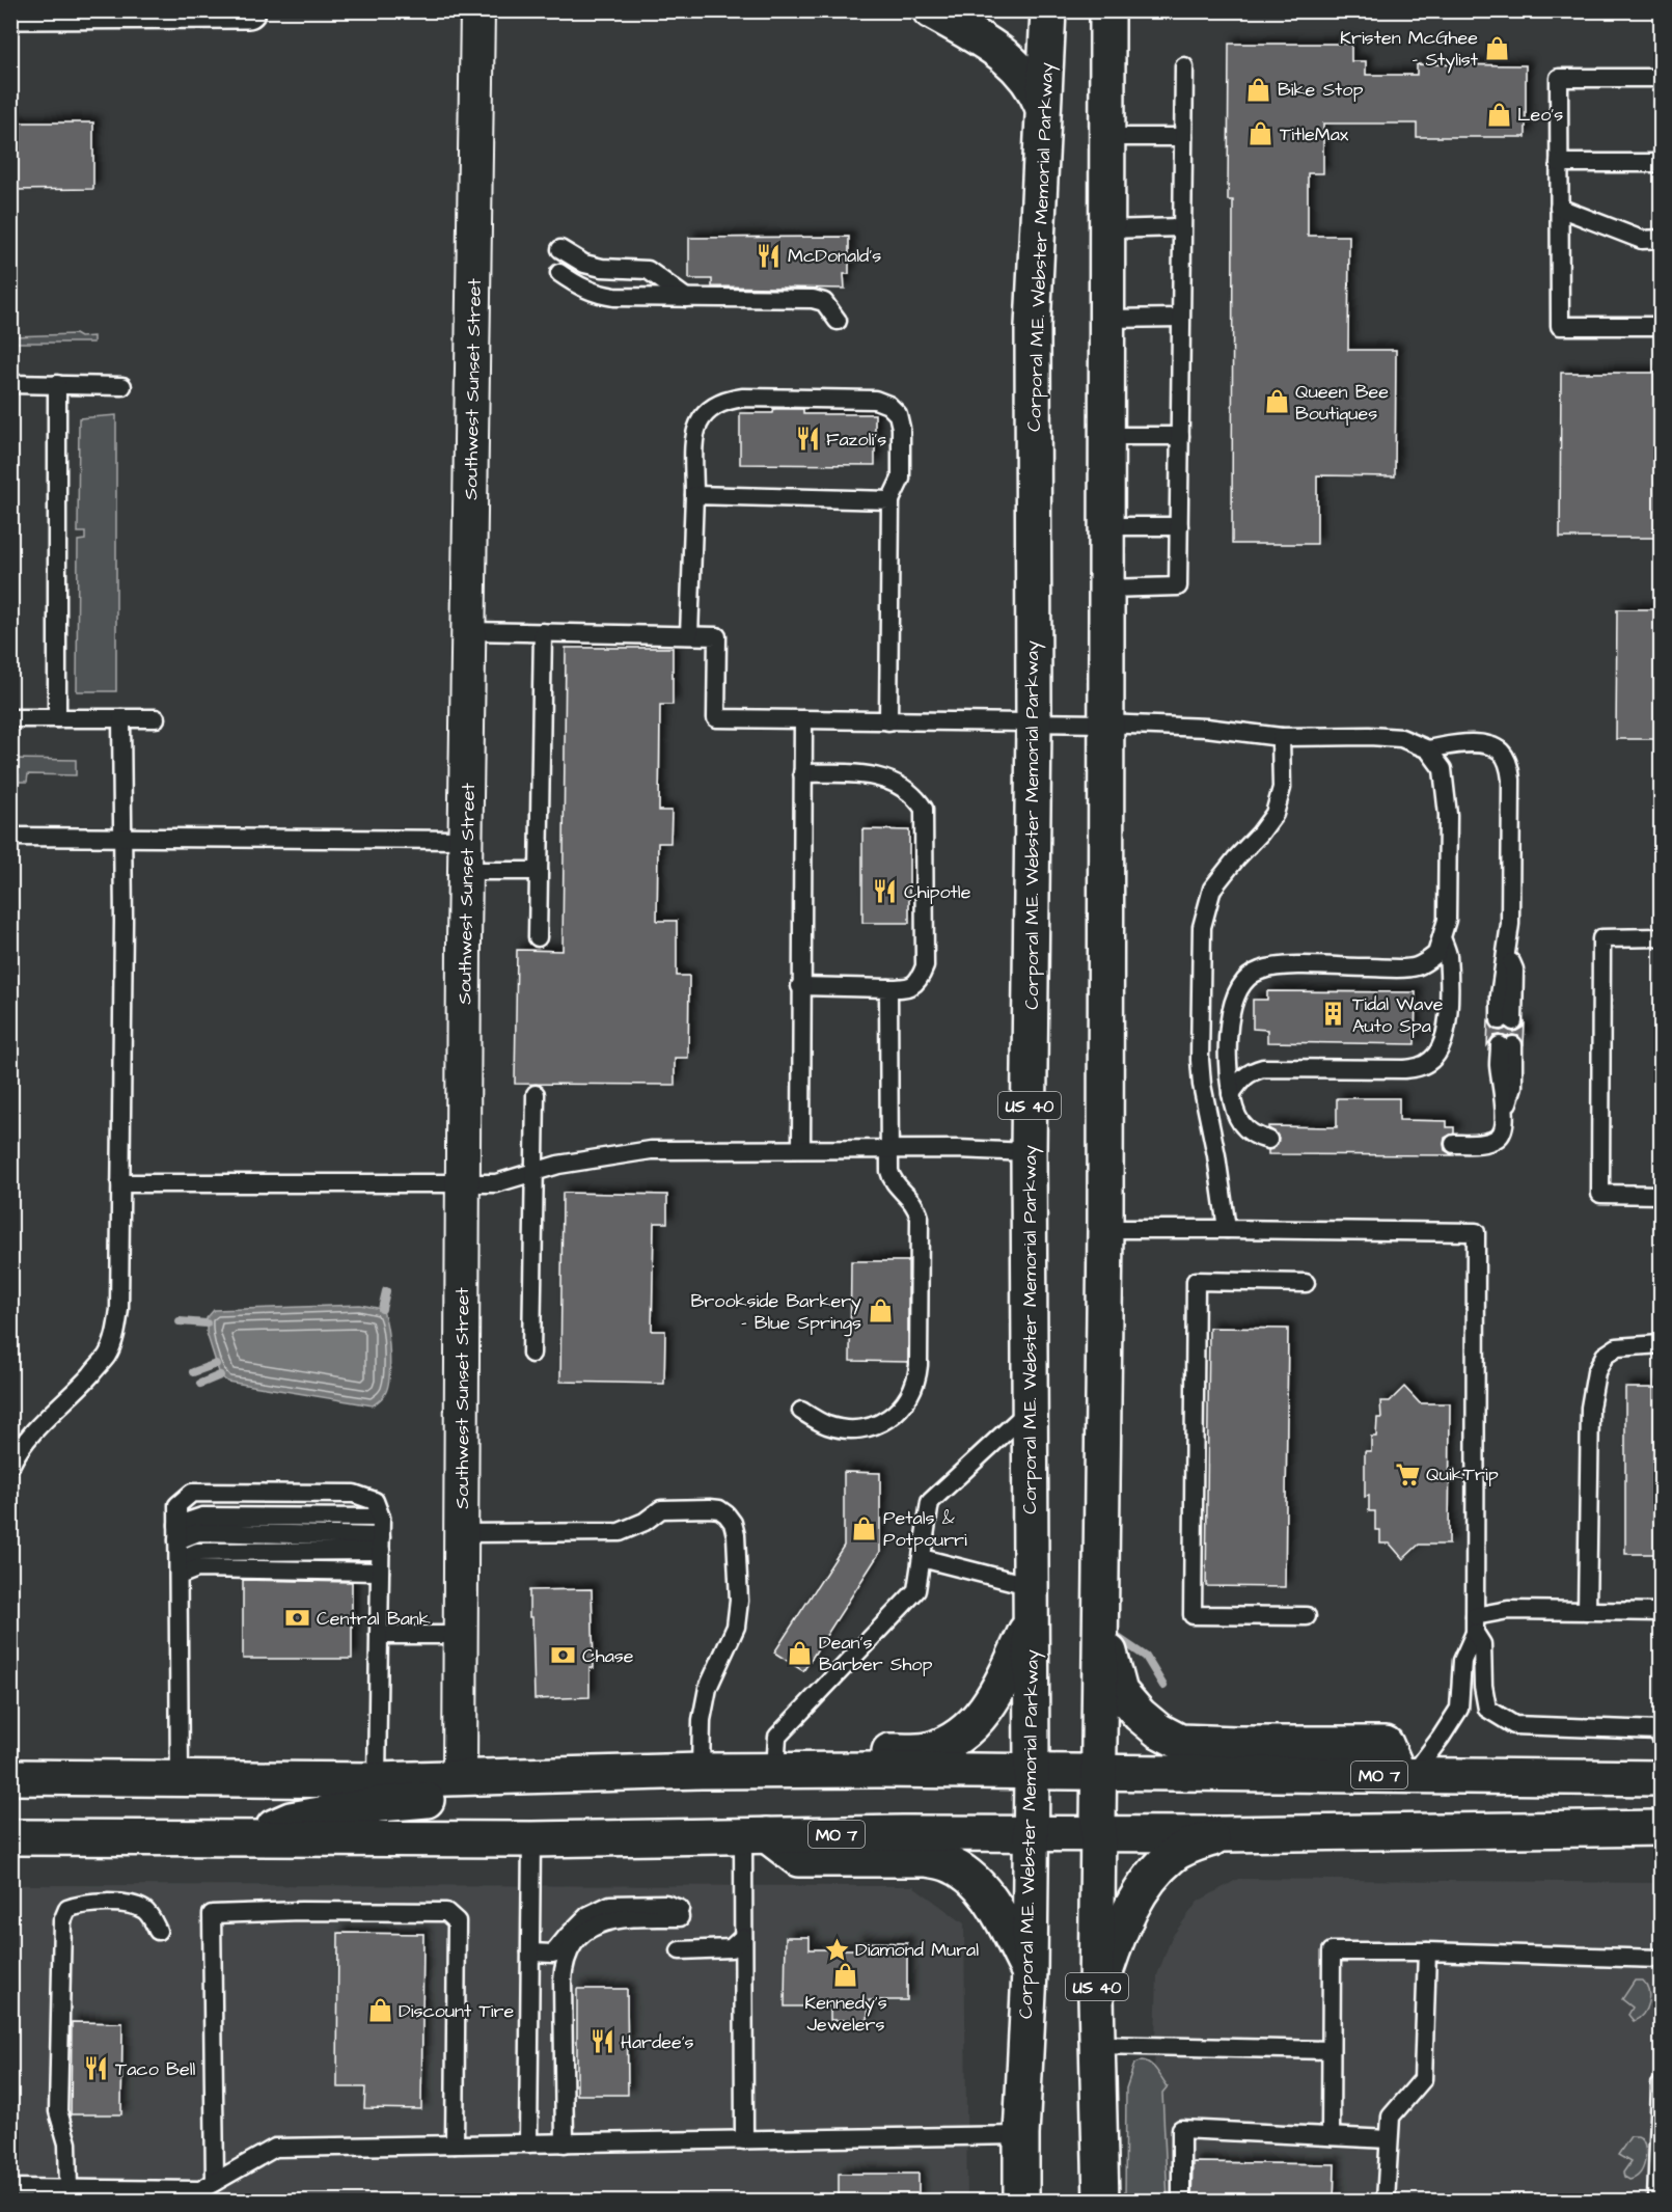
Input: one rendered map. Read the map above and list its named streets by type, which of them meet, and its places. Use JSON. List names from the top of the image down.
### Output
{
  "streets": {
    "main road": ["Corporal M.E. Webster Memorial Parkway", "US 40", "MO 7"],
    "street": ["Southwest Sunset Street"]
  },
  "crossings": [
    ["Corporal M.E. Webster Memorial Parkway", "MO 7"],
    ["Southwest Sunset Street", "MO 7"],
    ["US 40", "MO 7"]
  ],
  "places": {
    "shop": [
      "Kristen McGhee - Stylist",
      "Bike Stop",
      "Leo's",
      "TitleMax",
      "Queen Bee Boutiques",
      "Brookside Barkery - Blue Springs",
      "Petals & Potpourri",
      "Dean's Barber Shop",
      "Kennedy's Jewelers",
      "Discount Tire"
    ],
    "restaurant": [
      "McDonald's",
      "Fazoli's",
      "Chipotle",
      "Hardee's",
      "Taco Bell"
    ],
    "building": ["Tidal Wave Auto Spa"],
    "supermarket": ["QuikTrip"],
    "bank": ["Central Bank", "Chase"],
    "place": ["Diamond Mural"]
  }
}
